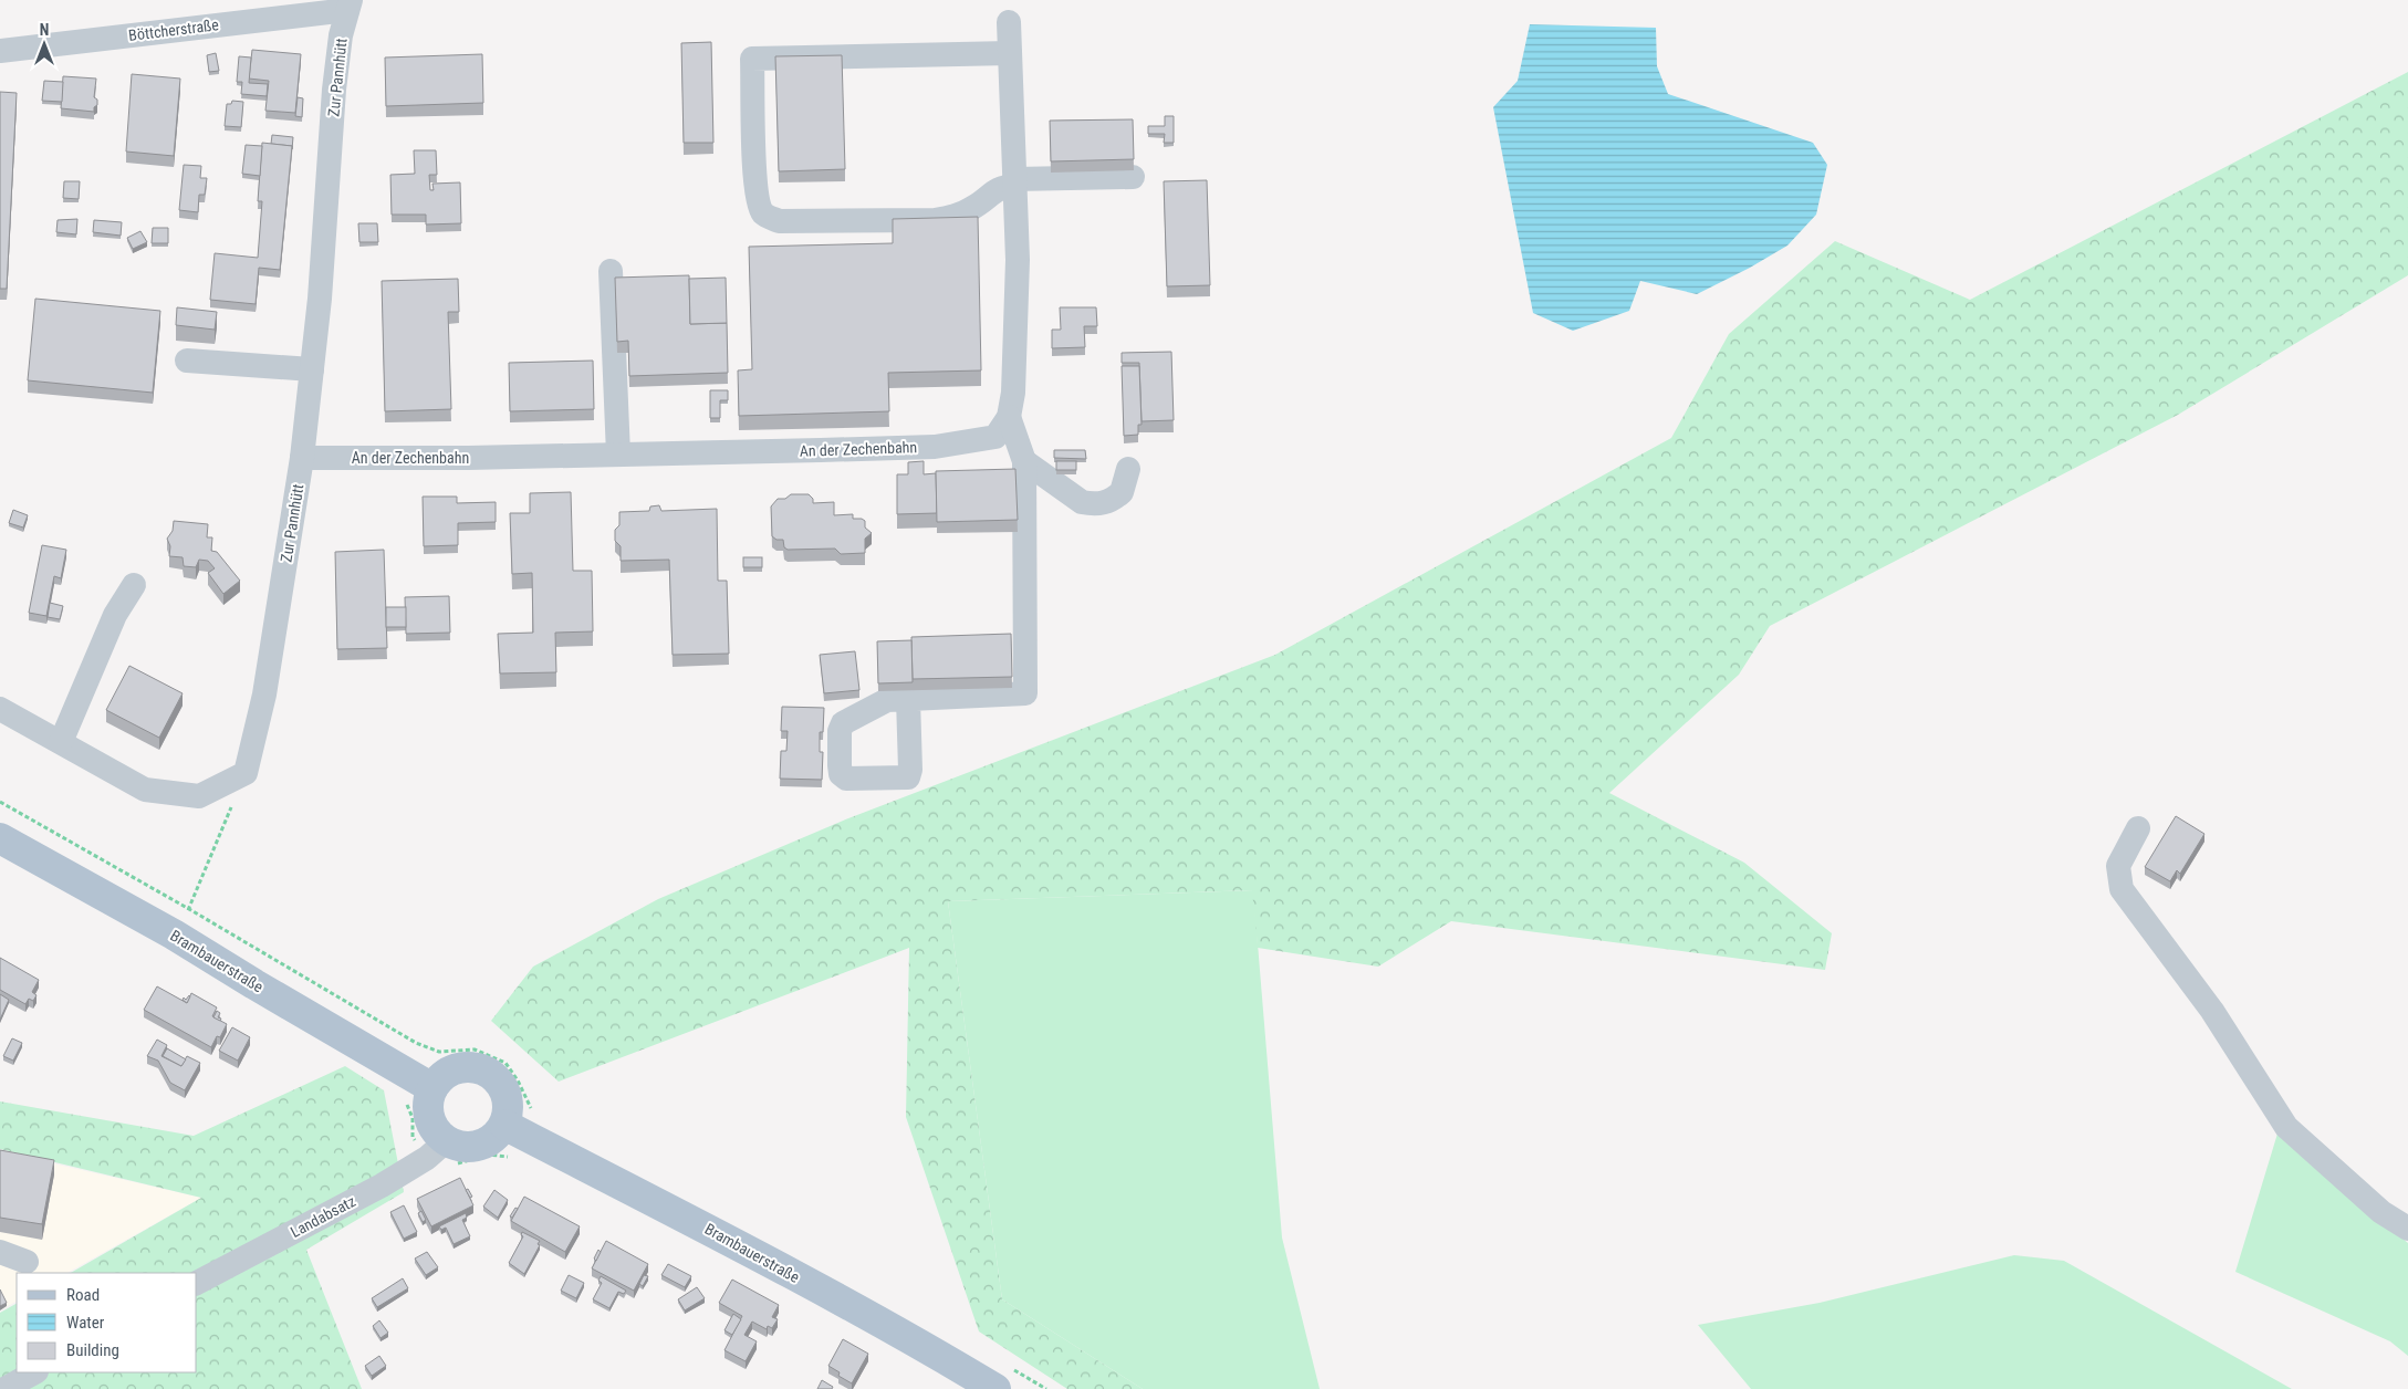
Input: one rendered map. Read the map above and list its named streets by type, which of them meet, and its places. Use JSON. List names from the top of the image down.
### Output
{
  "streets": {
    "main road": ["Brambauerstraße"],
    "street": [
      "Böttcherstraße",
      "Zur Pannhütt",
      "An der Zechenbahn",
      "Landabsatz"
    ]
  },
  "crossings": [
    ["Böttcherstraße", "Zur Pannhütt"],
    ["Zur Pannhütt", "An der Zechenbahn"],
    ["Brambauerstraße", "Landabsatz"]
  ],
  "legend": ["Road", "Water", "Building"],
  "north": "top"
}
